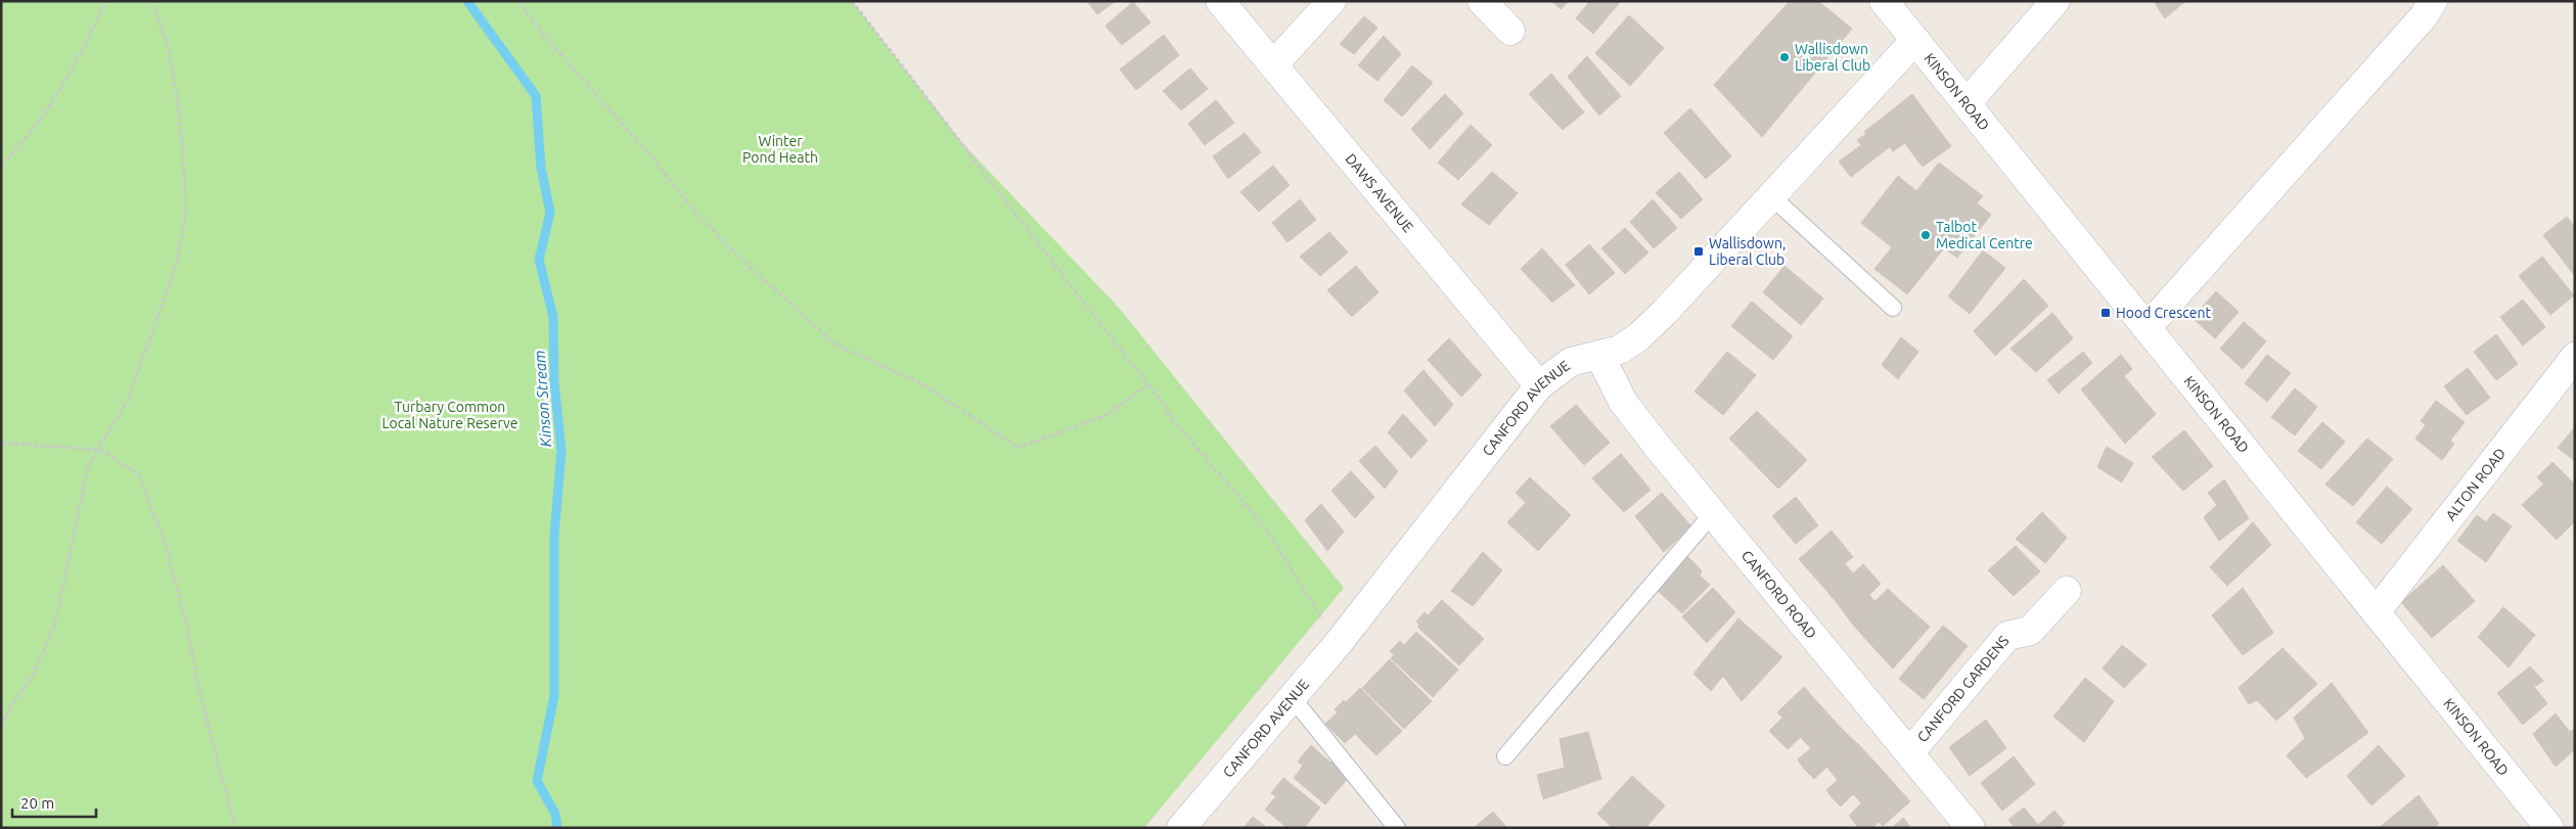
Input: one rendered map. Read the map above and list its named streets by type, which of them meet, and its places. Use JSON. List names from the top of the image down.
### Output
{
  "streets": {
    "street": [
      "KINSON ROAD",
      "DAWS AVENUE",
      "CANFORD AVENUE",
      "ALTON ROAD",
      "CANFORD ROAD",
      "CANFORD GARDENS"
    ]
  },
  "crossings": [
    ["KINSON ROAD", "CANFORD AVENUE"],
    ["KINSON ROAD", "ALTON ROAD"],
    ["DAWS AVENUE", "CANFORD AVENUE"],
    ["CANFORD AVENUE", "CANFORD ROAD"],
    ["CANFORD ROAD", "CANFORD GARDENS"]
  ],
  "water": ["Kinson Stream"],
  "parks": ["Winter Pond Heath", "Turbary Common Local Nature Reserve"],
  "places": {
    "other": ["Wallisdown Liberal Club", "Talbot Medical Centre"],
    "transit": ["Wallisdown, Liberal Club", "Hood Crescent"]
  },
  "scale_bar": "20 m"
}
